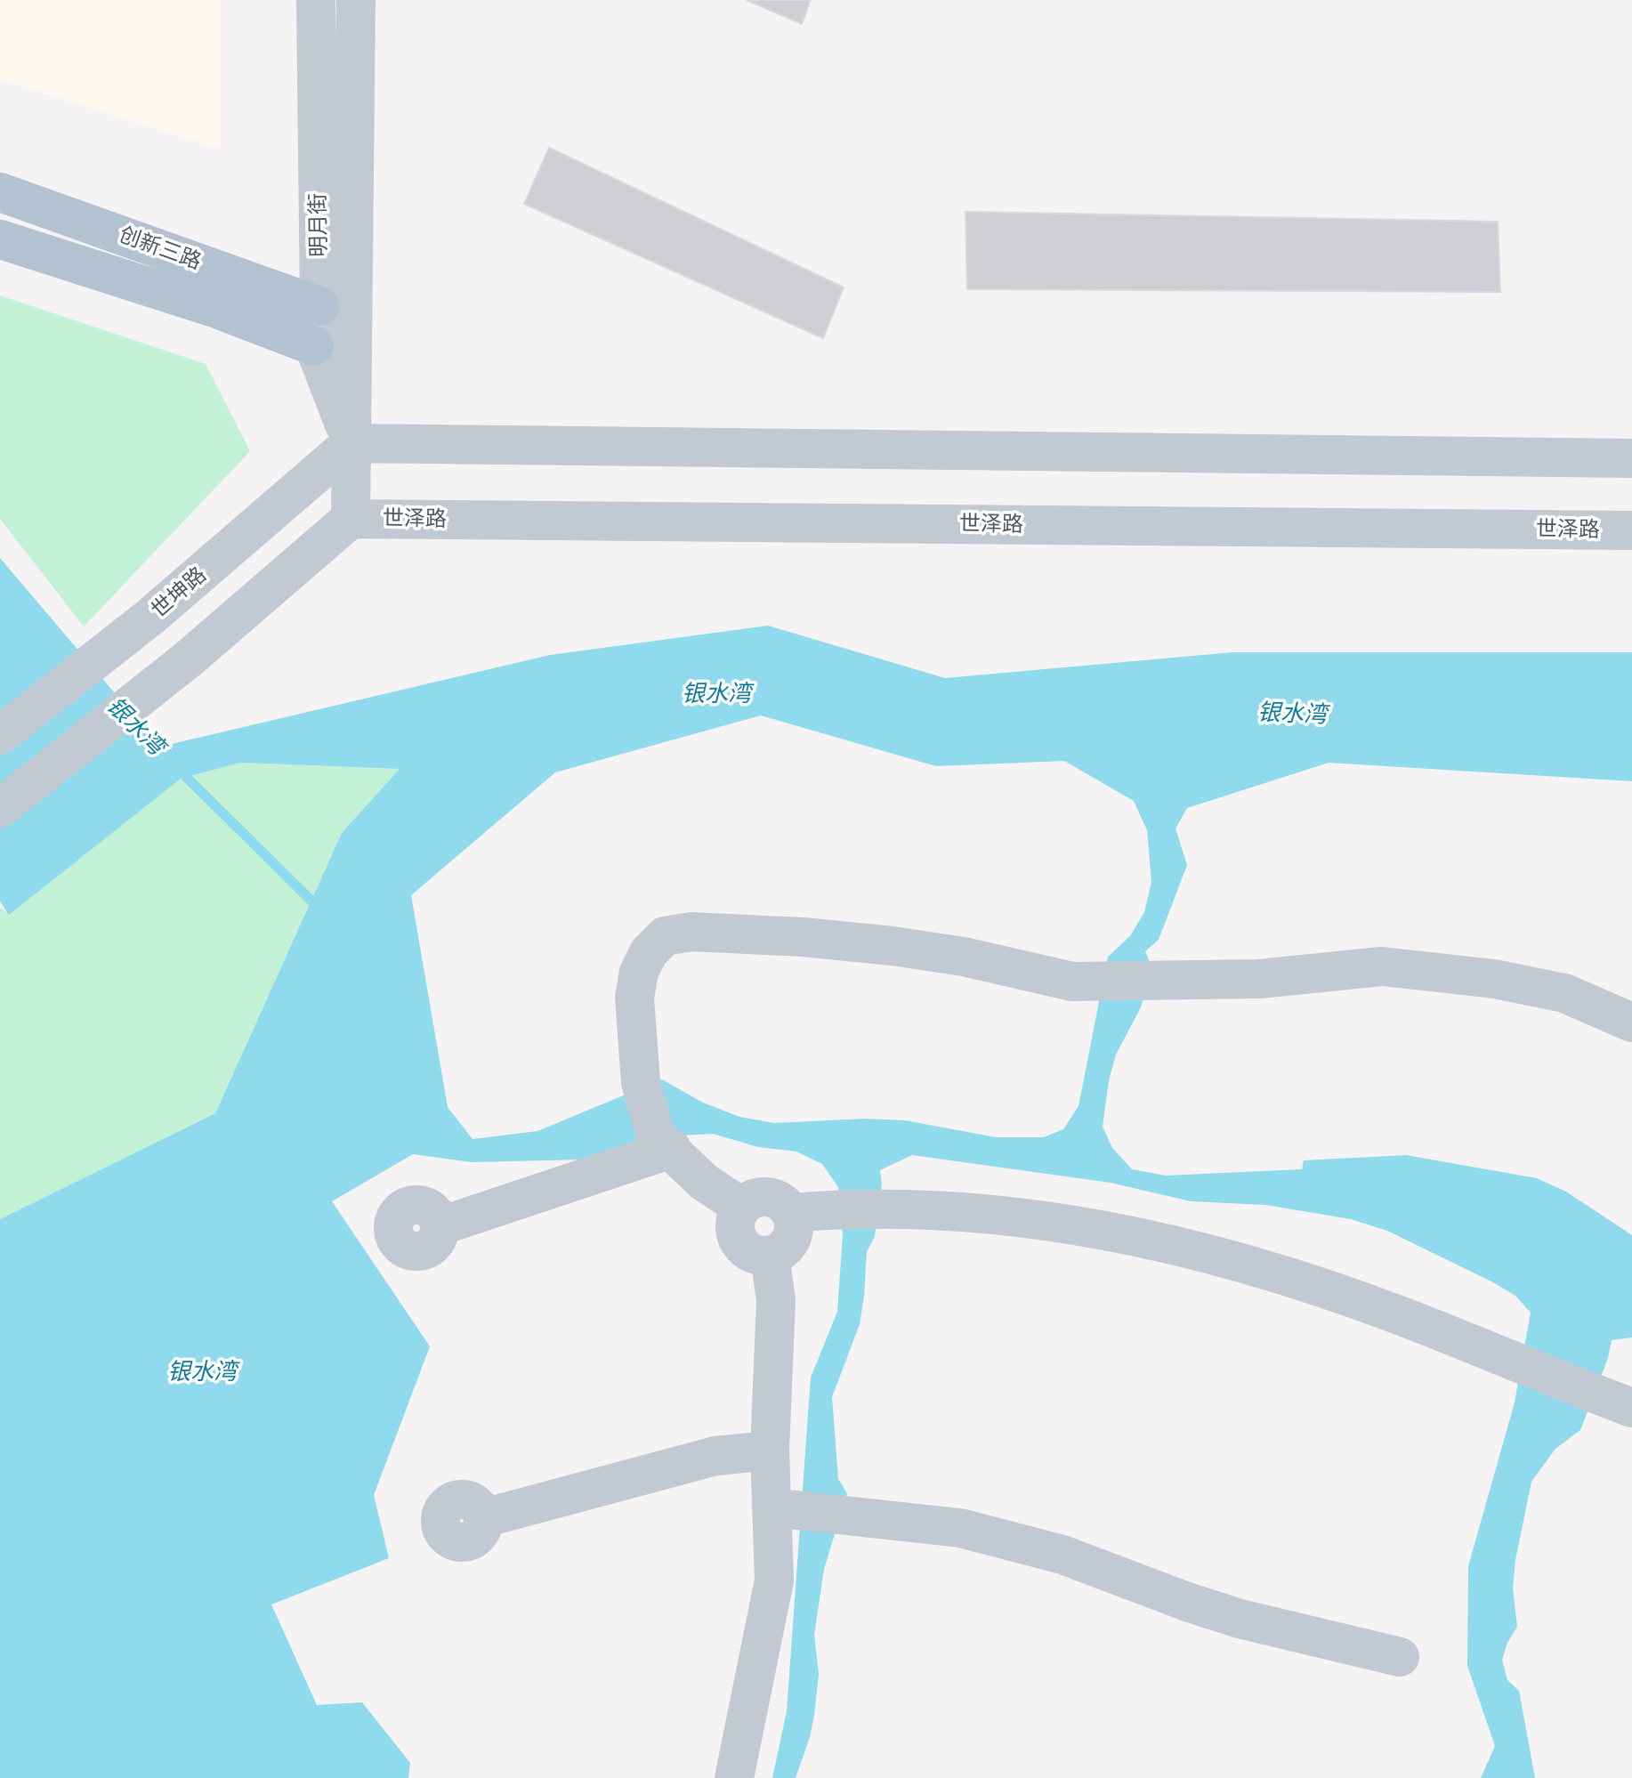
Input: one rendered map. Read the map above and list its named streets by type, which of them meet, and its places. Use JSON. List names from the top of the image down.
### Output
{
  "streets": {
    "main road": ["创新三路"],
    "street": ["明月街", "世泽路", "世坤路"]
  },
  "crossings": [
    ["明月街", "创新三路"],
    ["明月街", "世泽路"],
    ["明月街", "世坤路"]
  ],
  "water": ["银水湾"]
}
